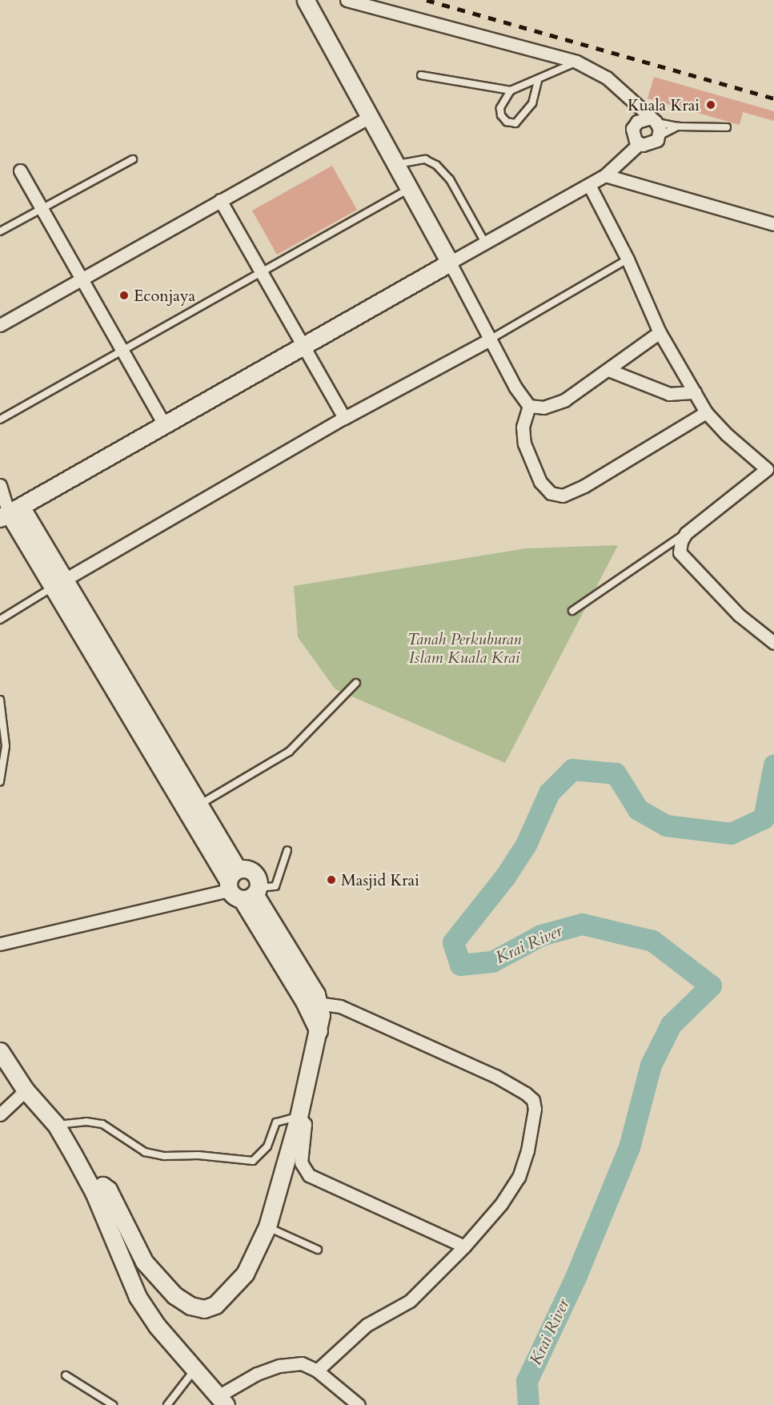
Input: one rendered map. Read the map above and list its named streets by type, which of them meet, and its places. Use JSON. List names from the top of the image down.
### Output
{
  "water": ["Krai River"],
  "parks": ["Tanah Perkuburan Islam Kuala Krai"],
  "places": ["Kuala Krai", "Econjaya", "Masjid Krai"]
}
